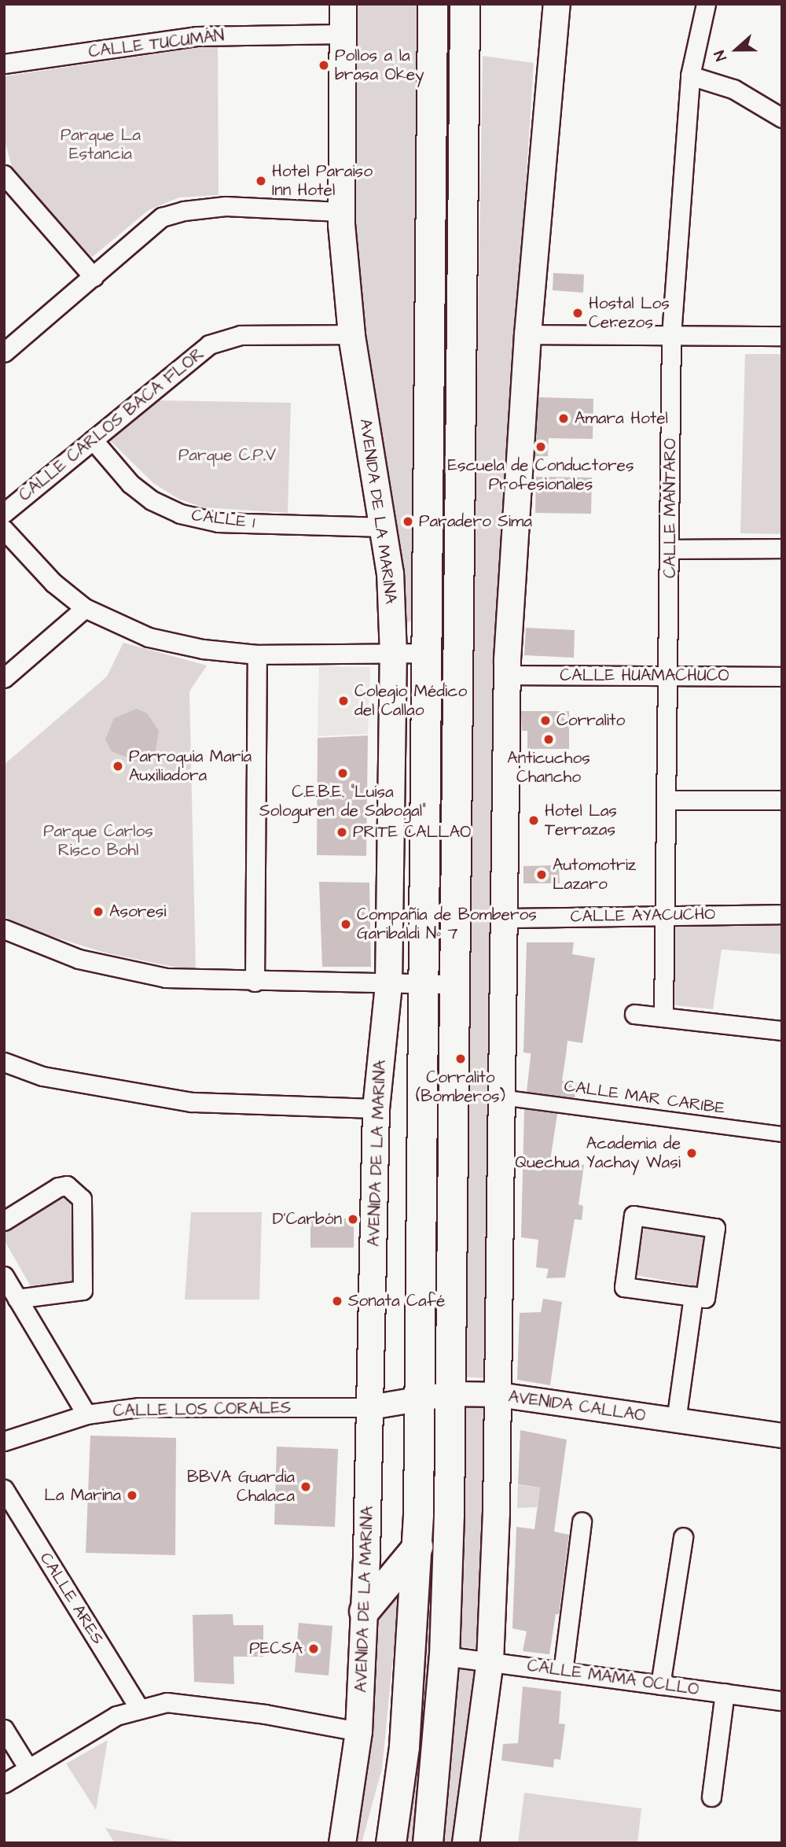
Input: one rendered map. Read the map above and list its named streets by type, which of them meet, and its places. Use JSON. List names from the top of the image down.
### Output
{
  "streets": {
    "main road": ["AVENIDA DE LA MARINA"],
    "street": [
      "CALLE TUCUMÁN",
      "CALLE CARLOS BACA FLOR",
      "CALLE MANTARO",
      "CALLE 1",
      "CALLE HUAMACHUCO",
      "CALLE AYACUCHO",
      "CALLE MAR CARIBE",
      "AVENIDA CALLAO",
      "CALLE LOS CORALES",
      "CALLE ARES",
      "CALLE MAMA OCLLO"
    ]
  },
  "crossings": [
    ["CALLE TUCUMÁN", "AVENIDA DE LA MARINA"],
    ["CALLE CARLOS BACA FLOR", "AVENIDA DE LA MARINA"],
    ["CALLE CARLOS BACA FLOR", "CALLE 1"],
    ["CALLE MANTARO", "CALLE HUAMACHUCO"],
    ["CALLE MANTARO", "CALLE AYACUCHO"],
    ["AVENIDA DE LA MARINA", "CALLE 1"],
    ["AVENIDA DE LA MARINA", "AVENIDA CALLAO"],
    ["AVENIDA DE LA MARINA", "CALLE LOS CORALES"],
    ["AVENIDA CALLAO", "CALLE LOS CORALES"]
  ],
  "parks": ["Parque La Estancia", "Parque C.P.V", "Parque Carlos Risco Bohl"],
  "places": [
    "Pollos a la brasa Okey",
    "Hotel Paraiso Inn Hotel",
    "Hostal Los Cerezos",
    "Amara Hotel",
    "Escuela de Conductores Profesionales",
    "Paradero Sima",
    "Colegio Médico del Callao",
    "Corralito",
    "Anticuchos Chancho",
    "Parroquia María Auxiliadora",
    "C.E.B.E. \"Luisa Sologuren de Sabogal\"",
    "Hotel Las Terrazas",
    "PRITE CALLAO",
    "Automotriz Lazaro",
    "Asoresi",
    "Compañía de Bomberos Garibaldi Nº 7",
    "Corralito (Bomberos)",
    "Academia de Quechua Yachay Wasi",
    "D'Carbón",
    "Sonata Café",
    "BBVA Guardia Chalaca",
    "La Marina",
    "PECSA"
  ],
  "north": "left"
}
